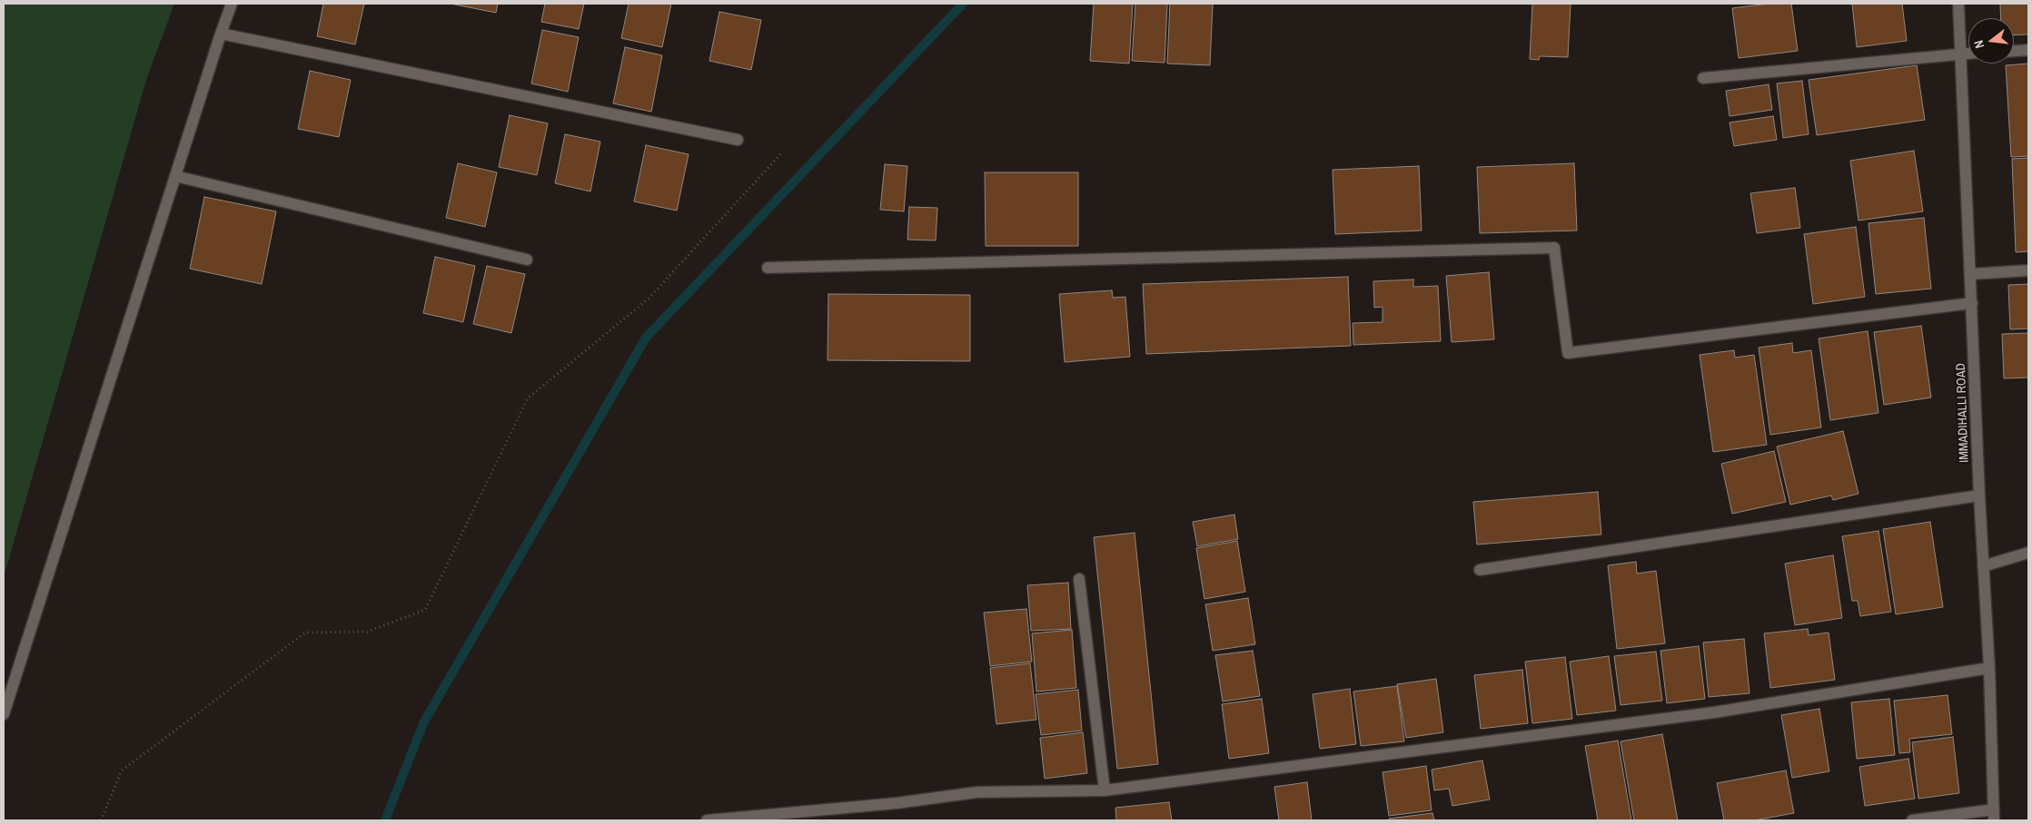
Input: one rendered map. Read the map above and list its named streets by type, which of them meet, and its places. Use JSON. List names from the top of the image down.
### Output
{
  "streets": {
    "street": ["IMMADIHALLI ROAD"]
  },
  "north": "left"
}
